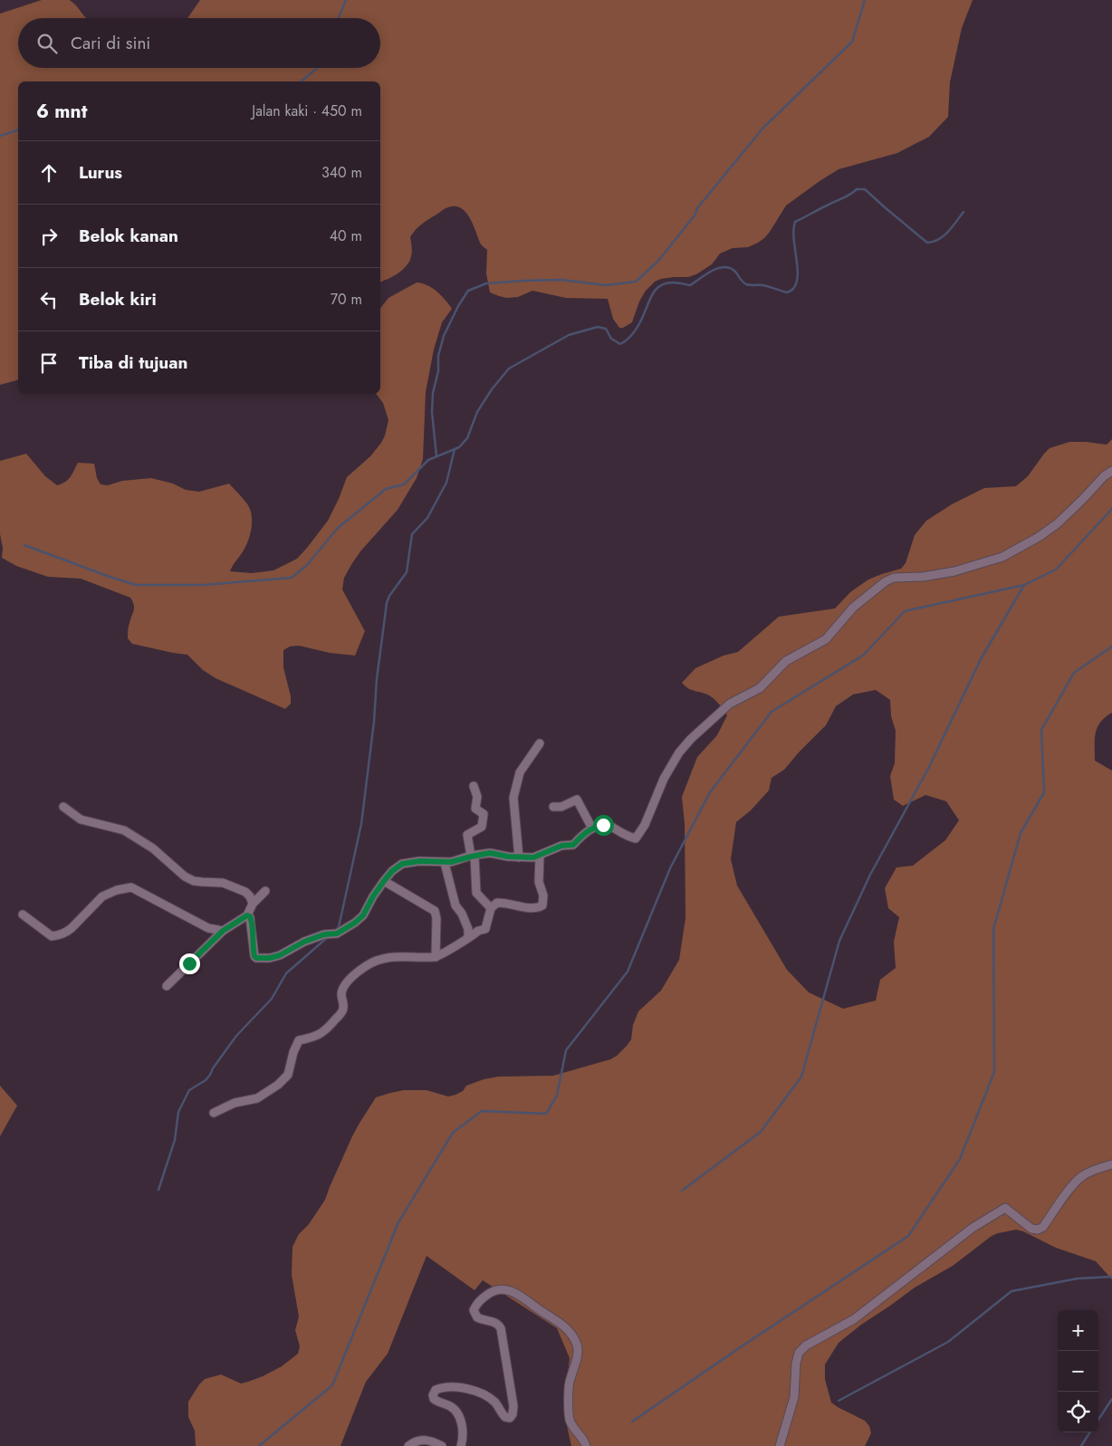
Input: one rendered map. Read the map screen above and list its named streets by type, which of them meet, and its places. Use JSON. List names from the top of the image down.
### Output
{
  "page": {
    "search": "Cari di sini",
    "heading": ["6 mnt", "Jalan kaki · 450 m"],
    "list": [
      ["Lurus", "340 m"],
      ["Belok kanan", "40 m"],
      ["Belok kiri", "70 m"],
      "Tiba di tujuan"
    ],
    "map_buttons": ["+", "−"]
  }
}
